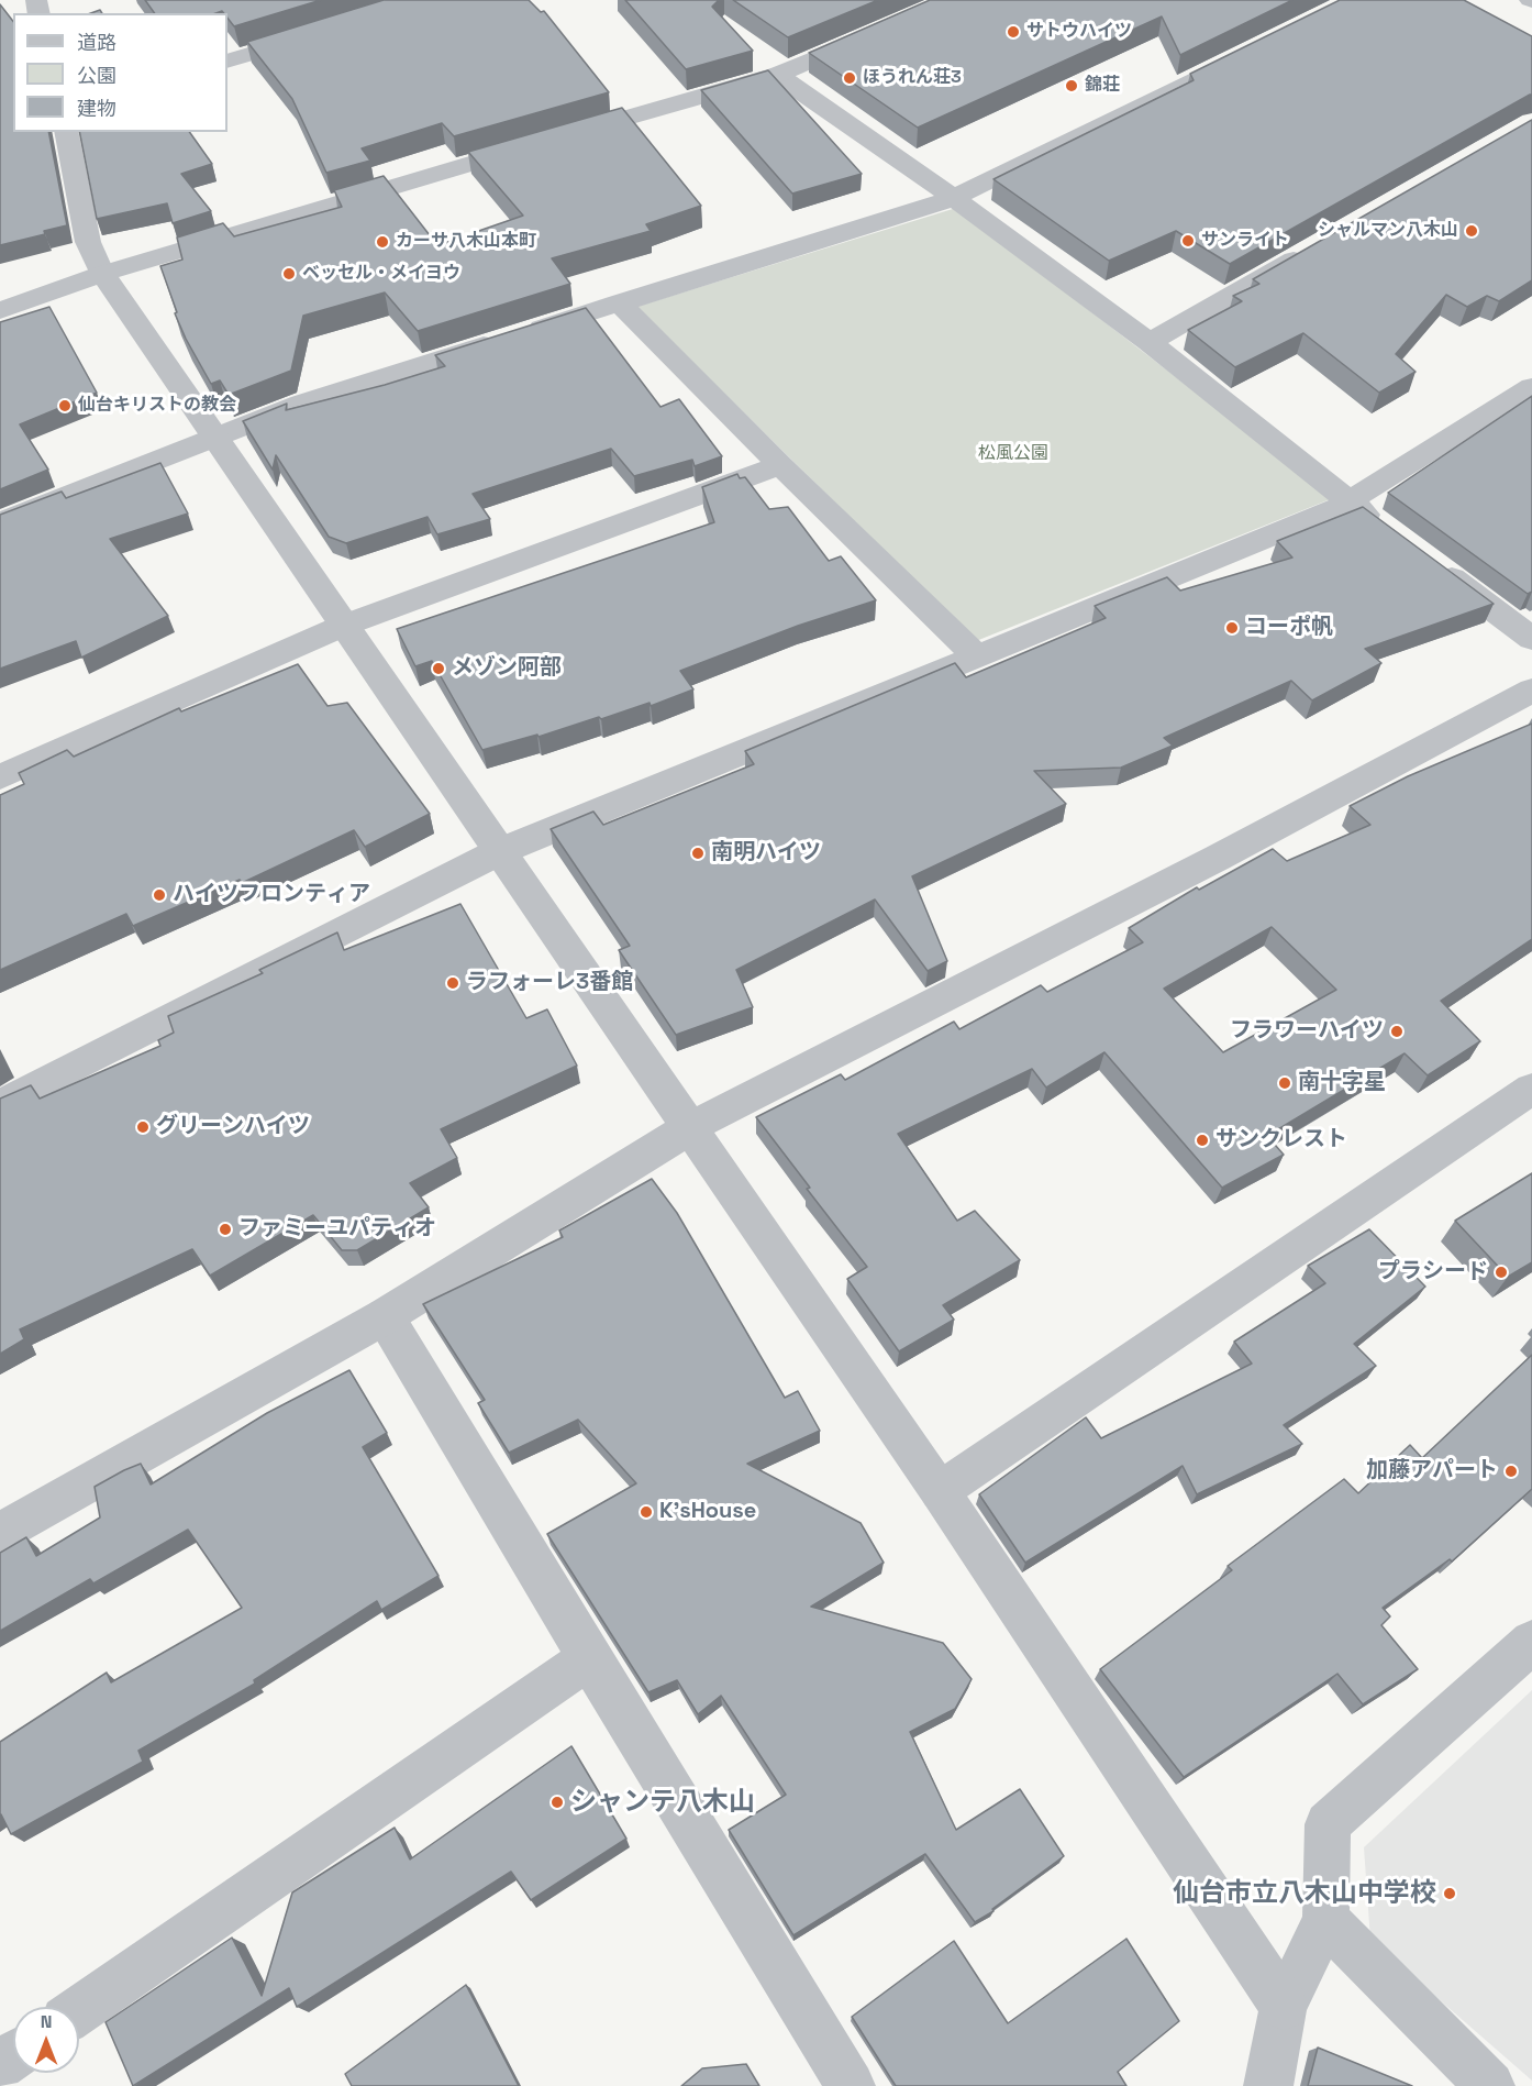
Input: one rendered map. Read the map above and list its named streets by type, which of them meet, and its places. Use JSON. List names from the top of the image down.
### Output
{
  "parks": ["松風公園"],
  "places": [
    "サトウハイツ",
    "ほうれん荘3",
    "錦荘",
    "シャルマン八木山",
    "サンライト",
    "カーサ八木山本町",
    "ベッセル・メイヨウ",
    "仙台キリストの教会",
    "コーポ帆",
    "メゾン阿部",
    "南明ハイツ",
    "ハイツフロンティア",
    "ラフォーレ3番館",
    "フラワーハイツ",
    "南十字星",
    "グリーンハイツ",
    "サンクレスト",
    "ファミーユパティオ",
    "プラシード",
    "加藤アパート",
    "K'sHouse",
    "シャンテ八木山",
    "仙台市立八木山中学校"
  ],
  "legend": ["道路", "公園", "建物"],
  "north": "top"
}
